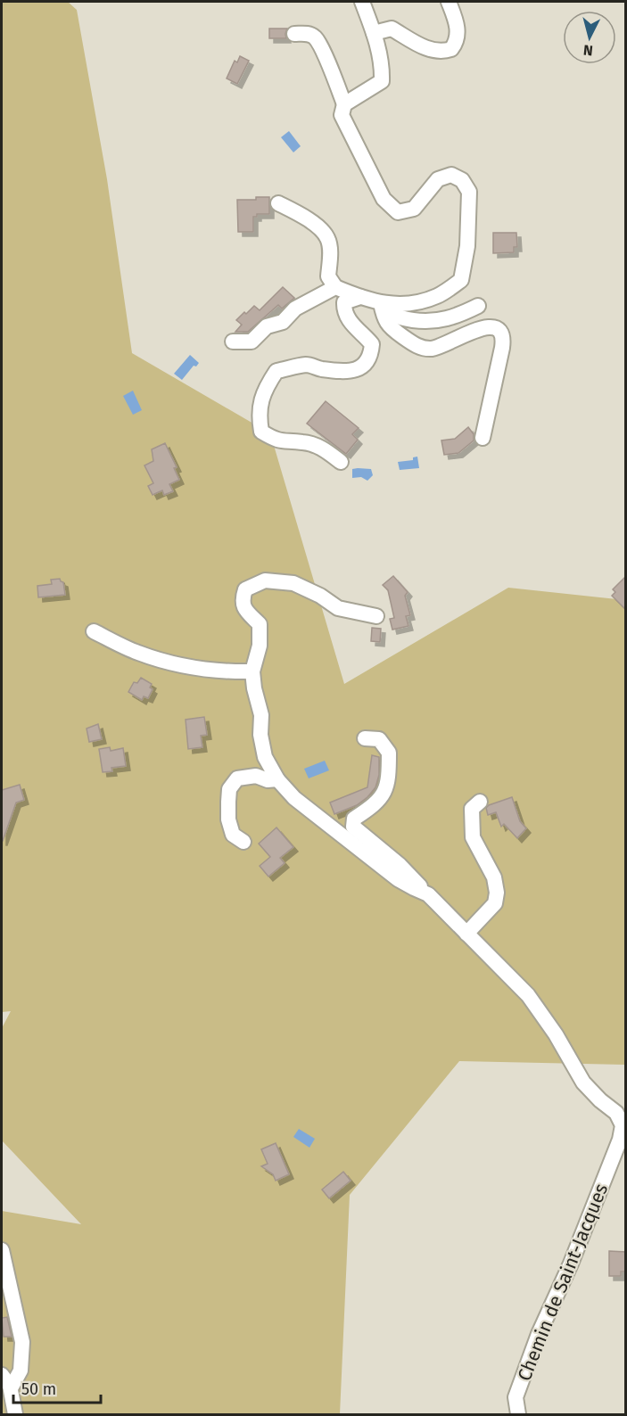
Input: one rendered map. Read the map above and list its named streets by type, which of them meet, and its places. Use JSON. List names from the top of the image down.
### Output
{
  "streets": {
    "street": ["Chemin de Saint-Jacques"]
  },
  "scale_bar": "50 m",
  "north": "bottom"
}
